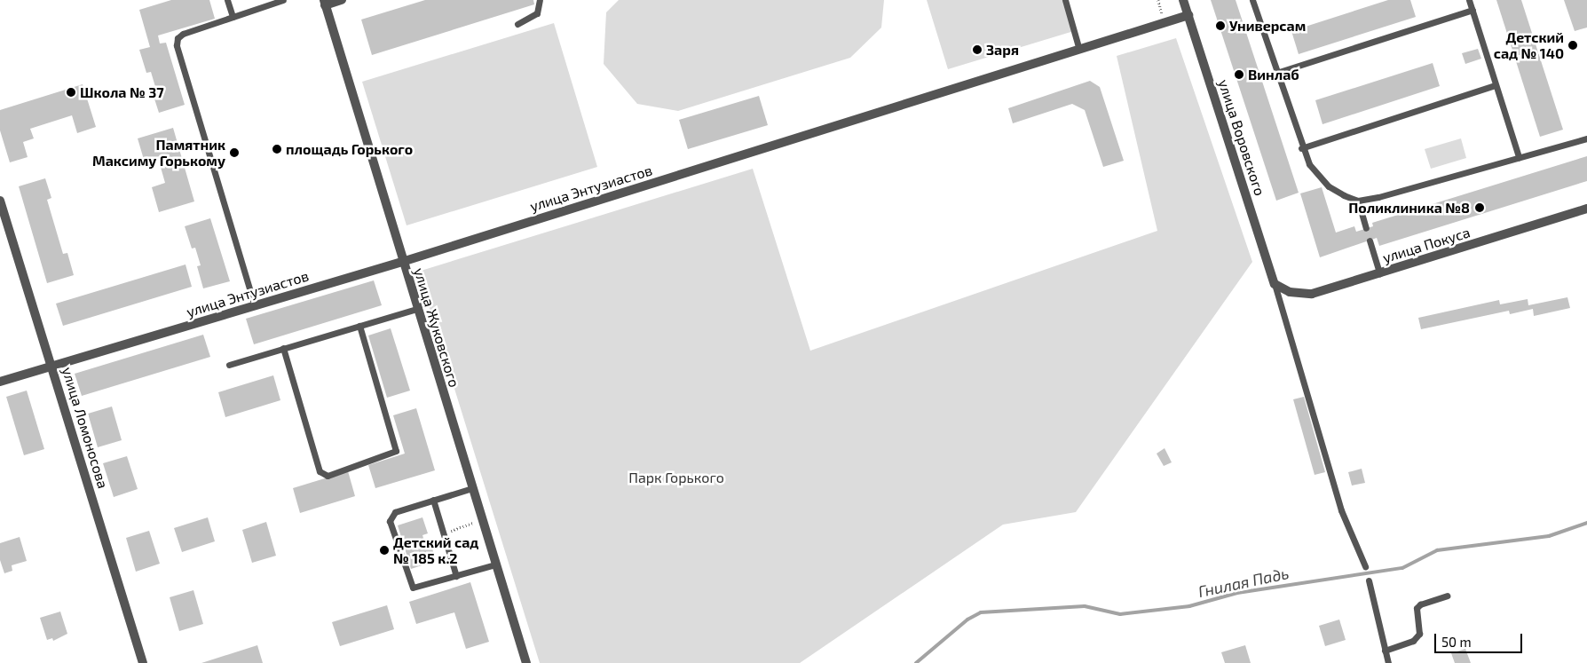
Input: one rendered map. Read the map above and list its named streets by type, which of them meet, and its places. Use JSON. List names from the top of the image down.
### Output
{
  "streets": {
    "street": [
      "улица Воровского",
      "улица Энтузиастов",
      "улица Покуса",
      "улица Жуковского",
      "улица Ломоносова"
    ]
  },
  "crossings": [
    ["улица Воровского", "улица Энтузиастов"],
    ["улица Воровского", "улица Покуса"],
    ["улица Энтузиастов", "улица Жуковского"],
    ["улица Энтузиастов", "улица Ломоносова"]
  ],
  "water": ["Гнилая Падь"],
  "parks": ["Парк Горького"],
  "places": [
    "Универсам",
    "Детский сад № 140",
    "Заря",
    "Винлаб",
    "Школа № 37",
    "площадь Горького",
    "Памятник Максиму Горькому",
    "Поликлиника №8",
    "Детский сад № 185 к.2"
  ],
  "scale_bar": "50 m"
}
